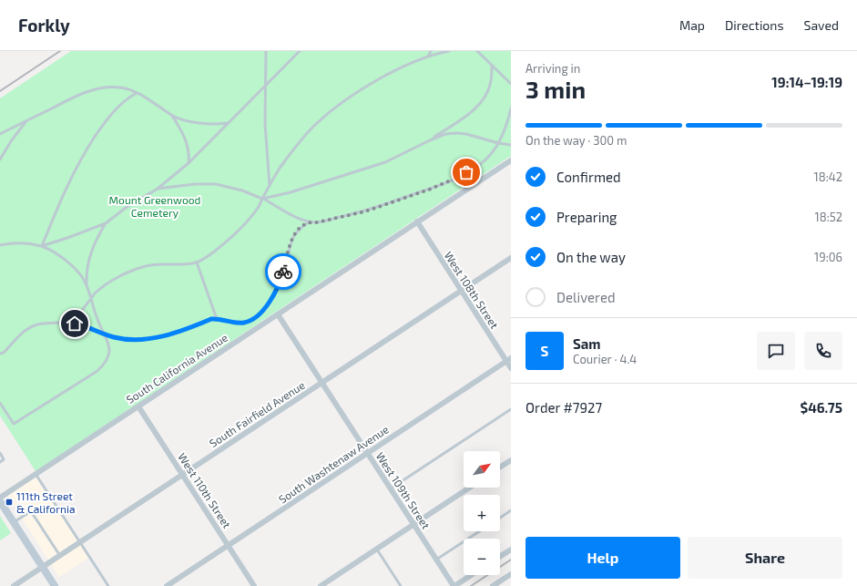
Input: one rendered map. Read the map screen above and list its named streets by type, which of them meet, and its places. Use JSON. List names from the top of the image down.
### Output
{
  "streets": {
    "street": [
      "West 108th Street",
      "South California Avenue",
      "South Fairfield Avenue",
      "South Washtenaw Avenue",
      "West 110th Street",
      "West 109th Street"
    ]
  },
  "crossings": [
    ["West 108th Street", "South California Avenue"],
    ["West 108th Street", "South Fairfield Avenue"],
    ["West 108th Street", "South Washtenaw Avenue"],
    ["South California Avenue", "West 110th Street"],
    ["South California Avenue", "West 109th Street"],
    ["South Fairfield Avenue", "West 110th Street"],
    ["South Fairfield Avenue", "West 109th Street"],
    ["South Washtenaw Avenue", "West 110th Street"],
    ["South Washtenaw Avenue", "West 109th Street"]
  ],
  "parks": ["Mount Greenwood Cemetery"],
  "places": {
    "transit": ["111th Street & California"]
  },
  "north": "top right",
  "page": {
    "header": "Forkly",
    "nav": ["Map", "Directions", "Saved"],
    "heading": ["3 min", "Arriving in", "19:14–19:19"],
    "panel": [
      "Sam",
      "Courier · 4.4",
      "Order #7927",
      "$46.75"
    ],
    "bar": "On the way · 300 m",
    "list": [
      ["Confirmed", "18:42"],
      ["Preparing", "18:52"],
      ["On the way", "19:06"],
      "Delivered"
    ],
    "round": "S",
    "map_buttons": ["+", "−"],
    "buttons": ["Help", "Share"]
  }
}
